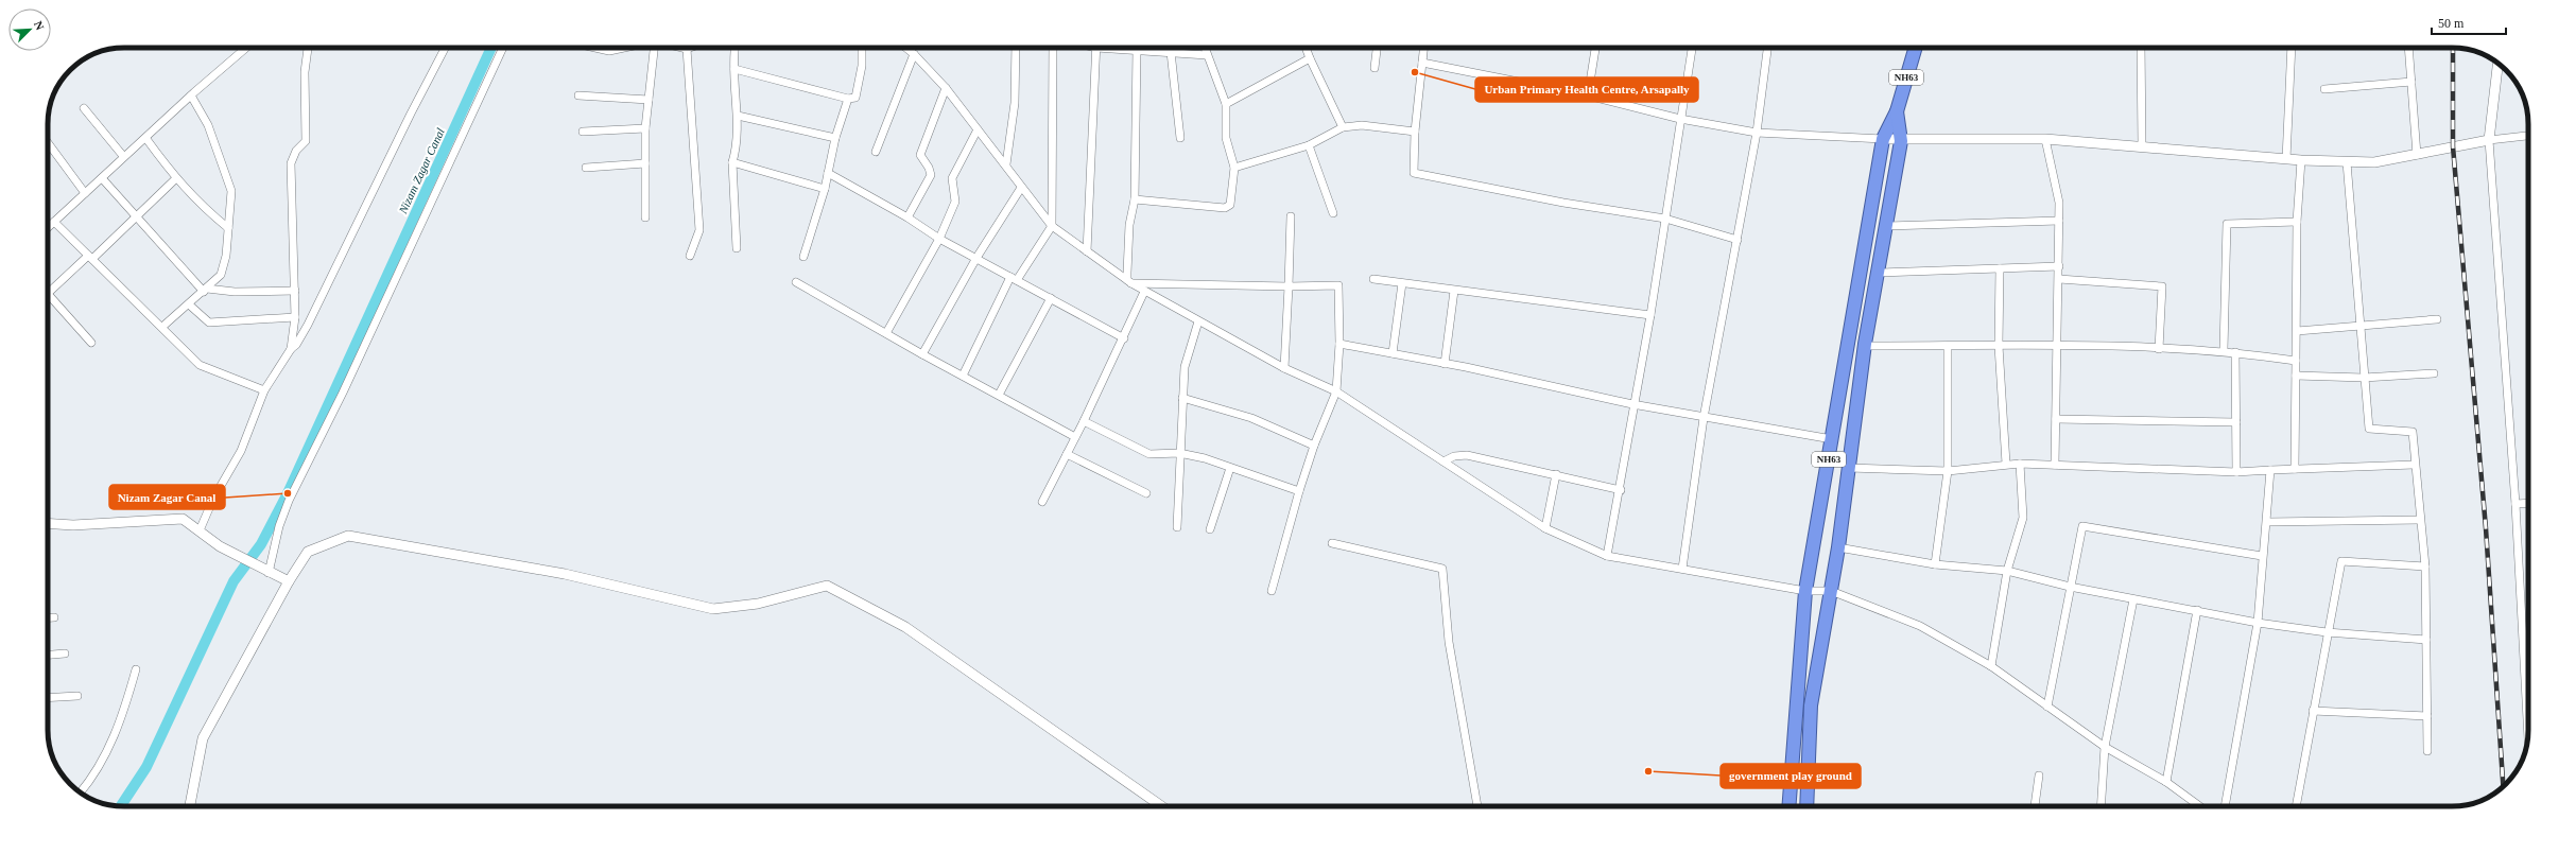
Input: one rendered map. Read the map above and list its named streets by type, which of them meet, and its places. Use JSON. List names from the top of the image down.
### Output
{
  "streets": {
    "highway": ["NH63"]
  },
  "water": ["Nizam Zagar Canal"],
  "places": ["Urban Primary Health Centre, Arsapally", "Nizam Zagar Canal", "government play ground"],
  "scale_bar": "50 m",
  "north": "top right"
}
